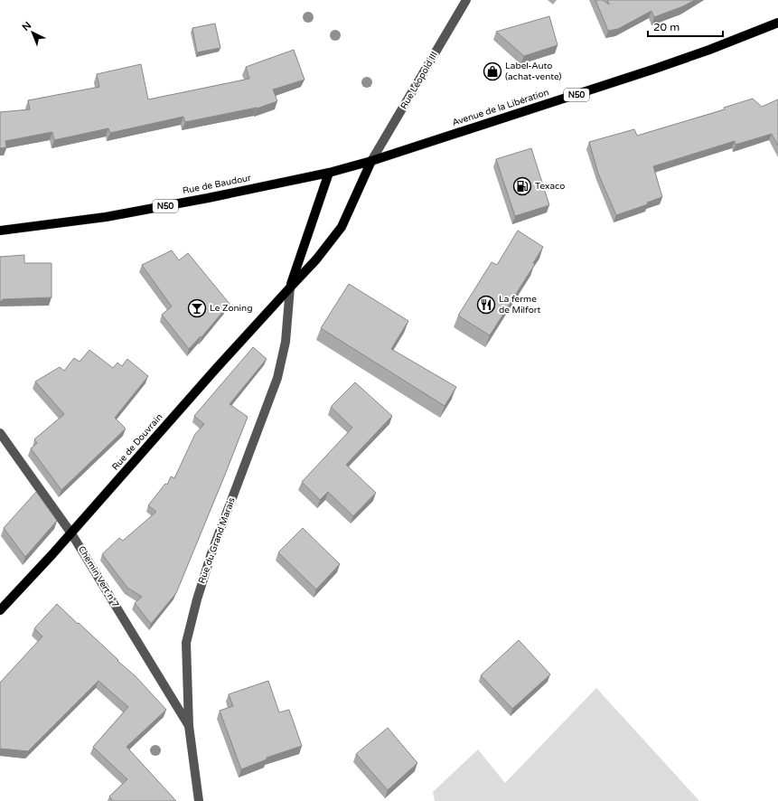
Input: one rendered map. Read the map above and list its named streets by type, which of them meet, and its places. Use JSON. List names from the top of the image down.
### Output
{
  "streets": {
    "main road": [
      "N50",
      "Avenue de la Libération",
      "Rue de Baudour",
      "Rue de Douvrain"
    ],
    "street": ["Rue Léopold III", "Rue du Grand Marais", "Chemin Vert n°7"]
  },
  "crossings": [
    ["Rue Léopold III", "Avenue de la Libération"],
    ["Rue Léopold III", "Rue de Baudour"],
    ["Rue Léopold III", "Rue de Douvrain"],
    ["Avenue de la Libération", "Rue de Baudour"],
    ["Avenue de la Libération", "Rue de Douvrain"],
    ["Rue de Baudour", "Rue de Douvrain"],
    ["Rue de Douvrain", "Rue du Grand Marais"],
    ["Rue de Douvrain", "Chemin Vert n°7"],
    ["Rue du Grand Marais", "Chemin Vert n°7"]
  ],
  "places": {
    "shop": ["Label-Auto (achat-vente)"],
    "fuel station": ["Texaco"],
    "restaurant": ["La ferme de Milfort"],
    "bar": ["Le Zoning"]
  },
  "scale_bar": "20 m",
  "north": "top left"
}
